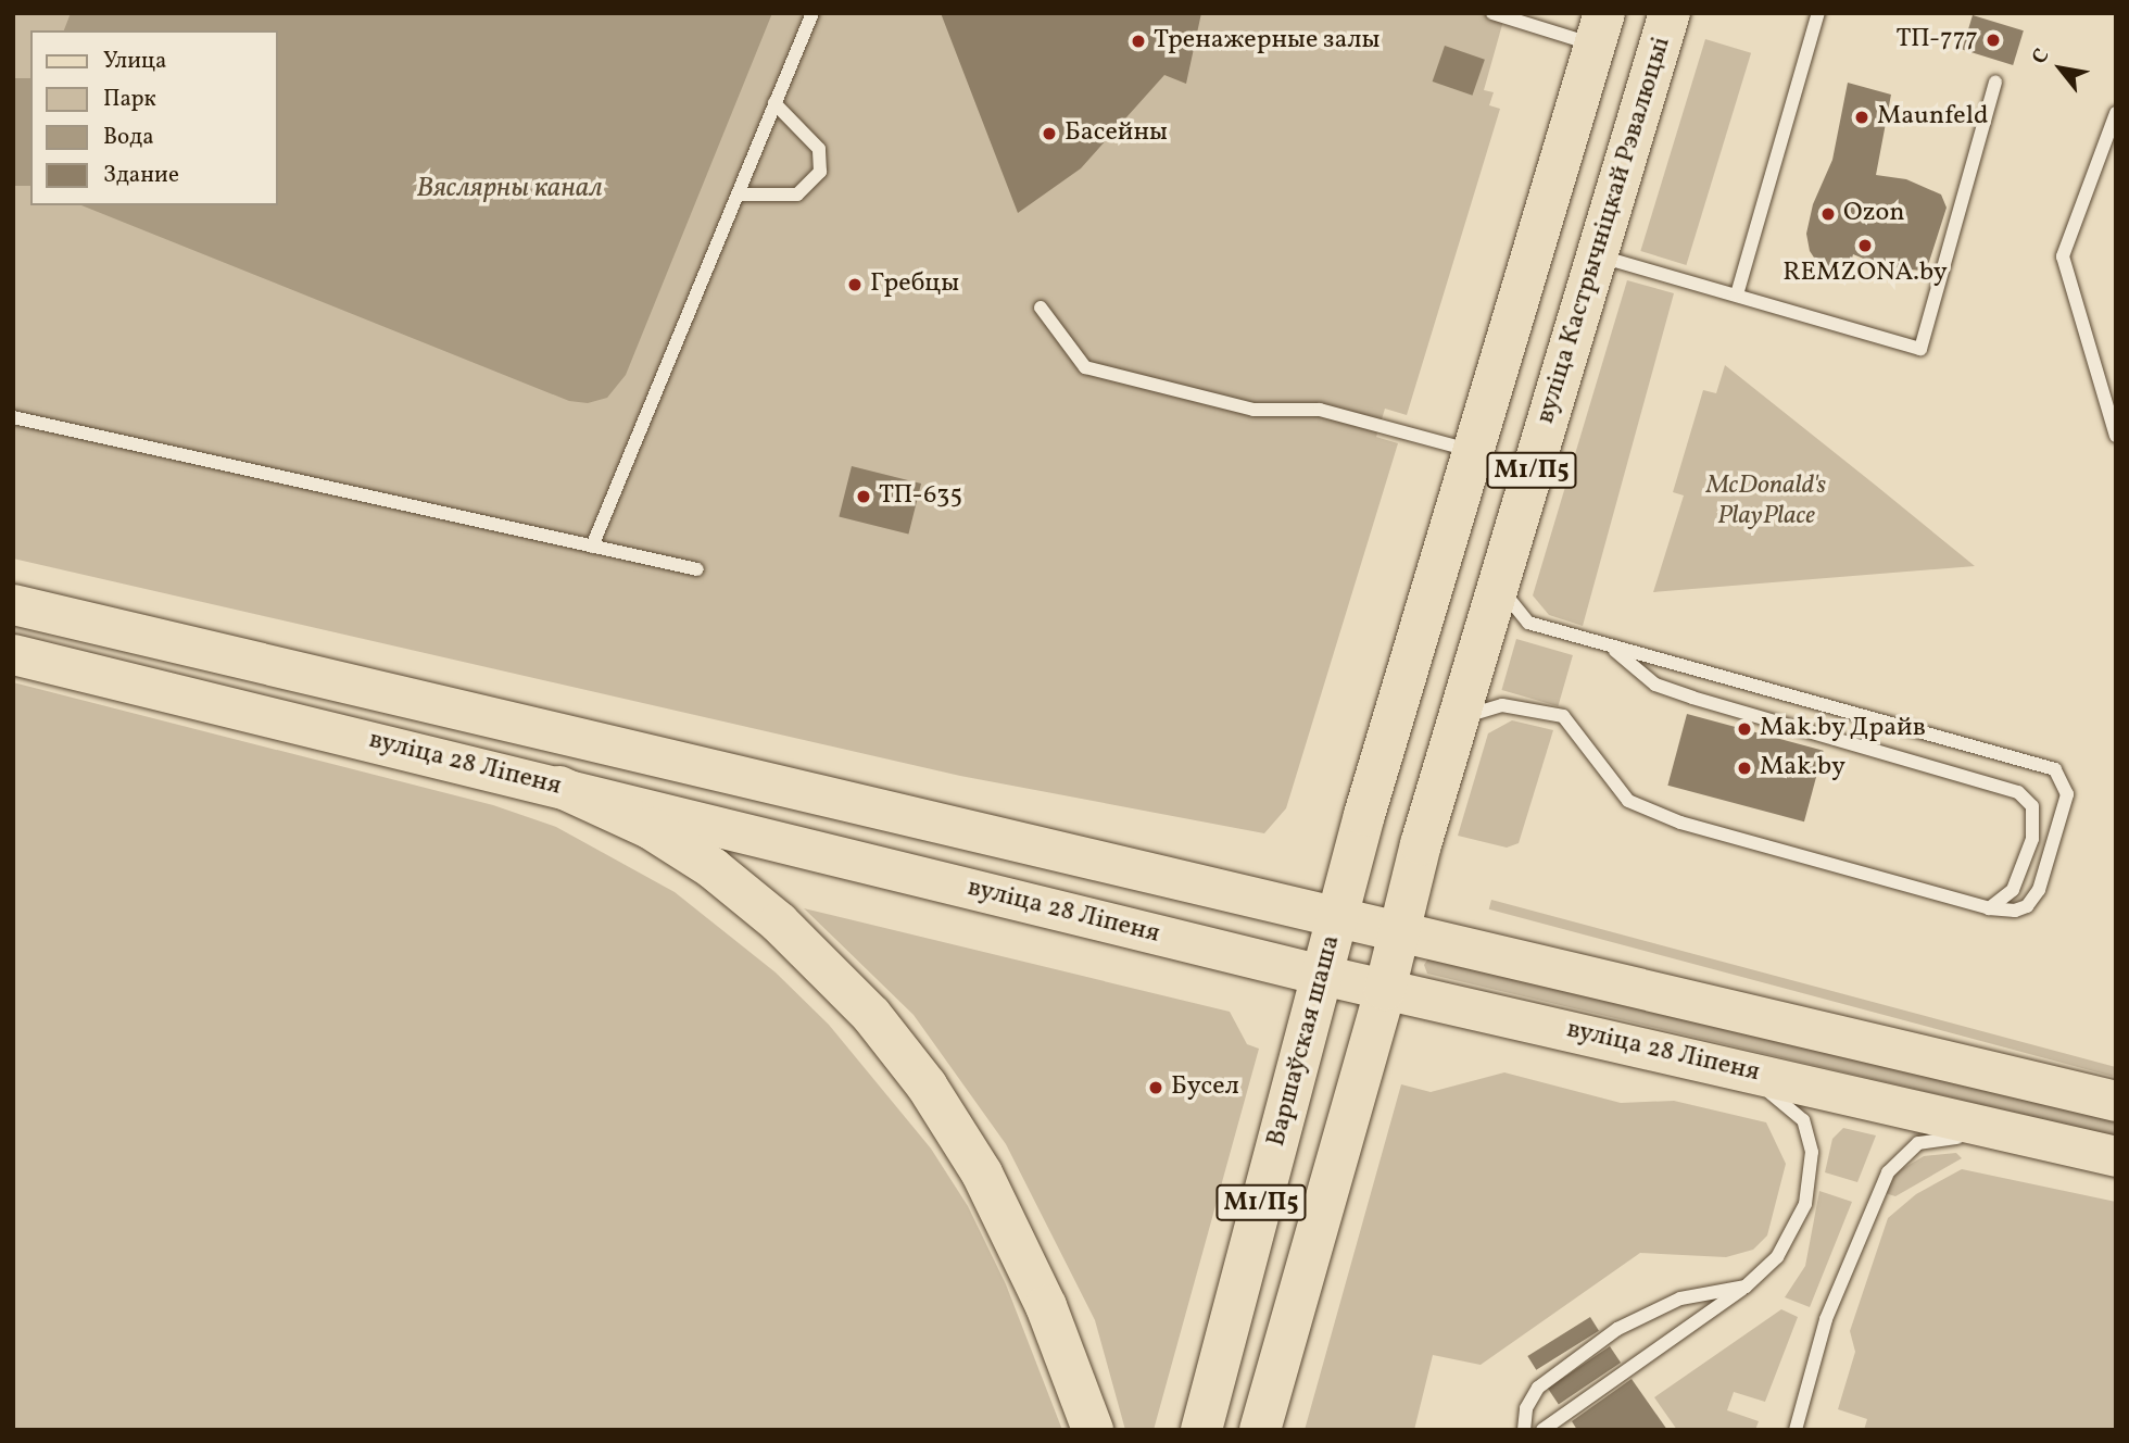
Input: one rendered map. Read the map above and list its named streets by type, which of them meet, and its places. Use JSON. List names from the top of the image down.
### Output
{
  "streets": {
    "highway": ["вуліца Кастрычніцкай Рэвалюцыі", "М1/П5", "Варшаўская шаша"],
    "main road": ["вуліца 28 Ліпеня"]
  },
  "crossings": [
    ["вуліца Кастрычніцкай Рэвалюцыі", "М1/П5"],
    ["вуліца Кастрычніцкай Рэвалюцыі", "вуліца 28 Ліпеня"],
    ["М1/П5", "вуліца 28 Ліпеня"],
    ["М1/П5", "Варшаўская шаша"],
    ["вуліца 28 Ліпеня", "Варшаўская шаша"]
  ],
  "water": ["Вяслярны канал"],
  "parks": ["McDonald's PlayPlace"],
  "places": [
    "ТП-777",
    "Тренажерные залы",
    "Maunfeld",
    "Басейны",
    "Ozon",
    "REMZONA.by",
    "Гребцы",
    "ТП-635",
    "Маk.by Драйв",
    "Mak.by",
    "Бусел"
  ],
  "legend": [
    "Улица",
    "Парк",
    "Вода",
    "Здание"
  ],
  "north": "top left"
}
